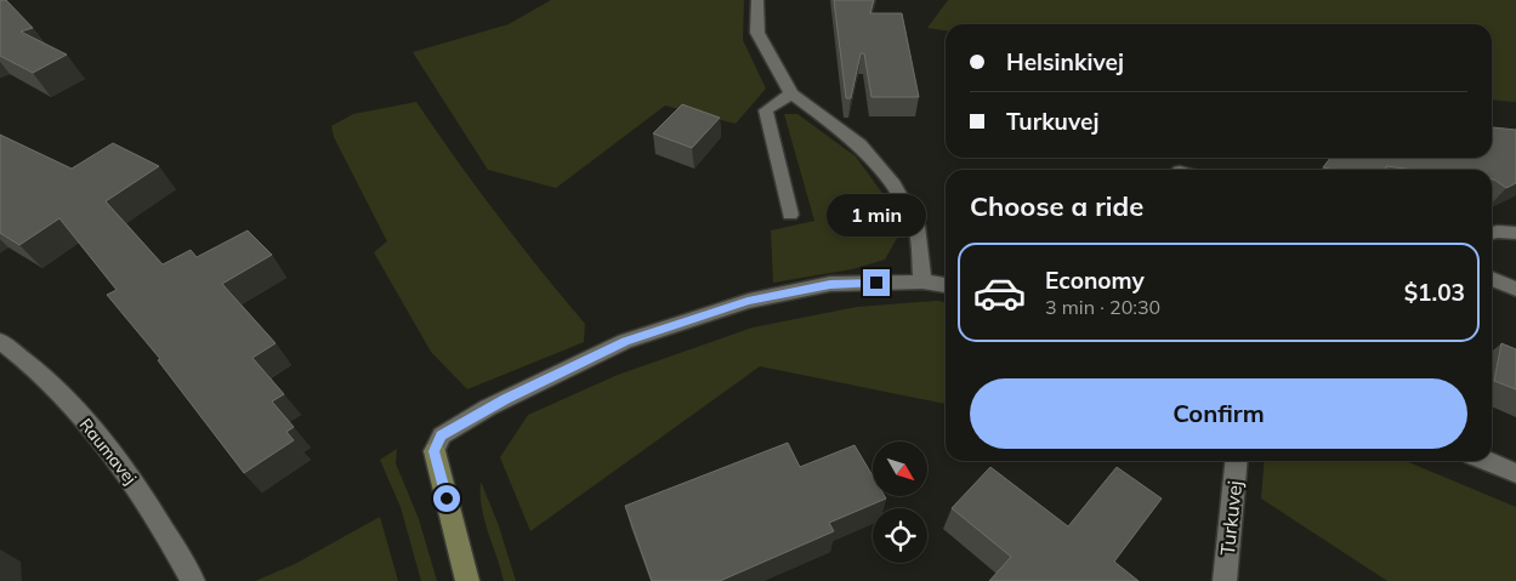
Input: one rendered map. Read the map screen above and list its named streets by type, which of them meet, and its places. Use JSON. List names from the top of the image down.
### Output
{
  "streets": {
    "street": ["Raumavej", "Turkuvej"]
  },
  "north": "bottom right",
  "page": {
    "banner": ["Helsinkivej", "Turkuvej"],
    "heading": "Choose a ride",
    "bubble": "1 min",
    "list": [
      {
        "name": "Economy",
        "note": "3 min · 20:30",
        "value": "$1.03"
      }
    ],
    "buttons": "Confirm"
  }
}
